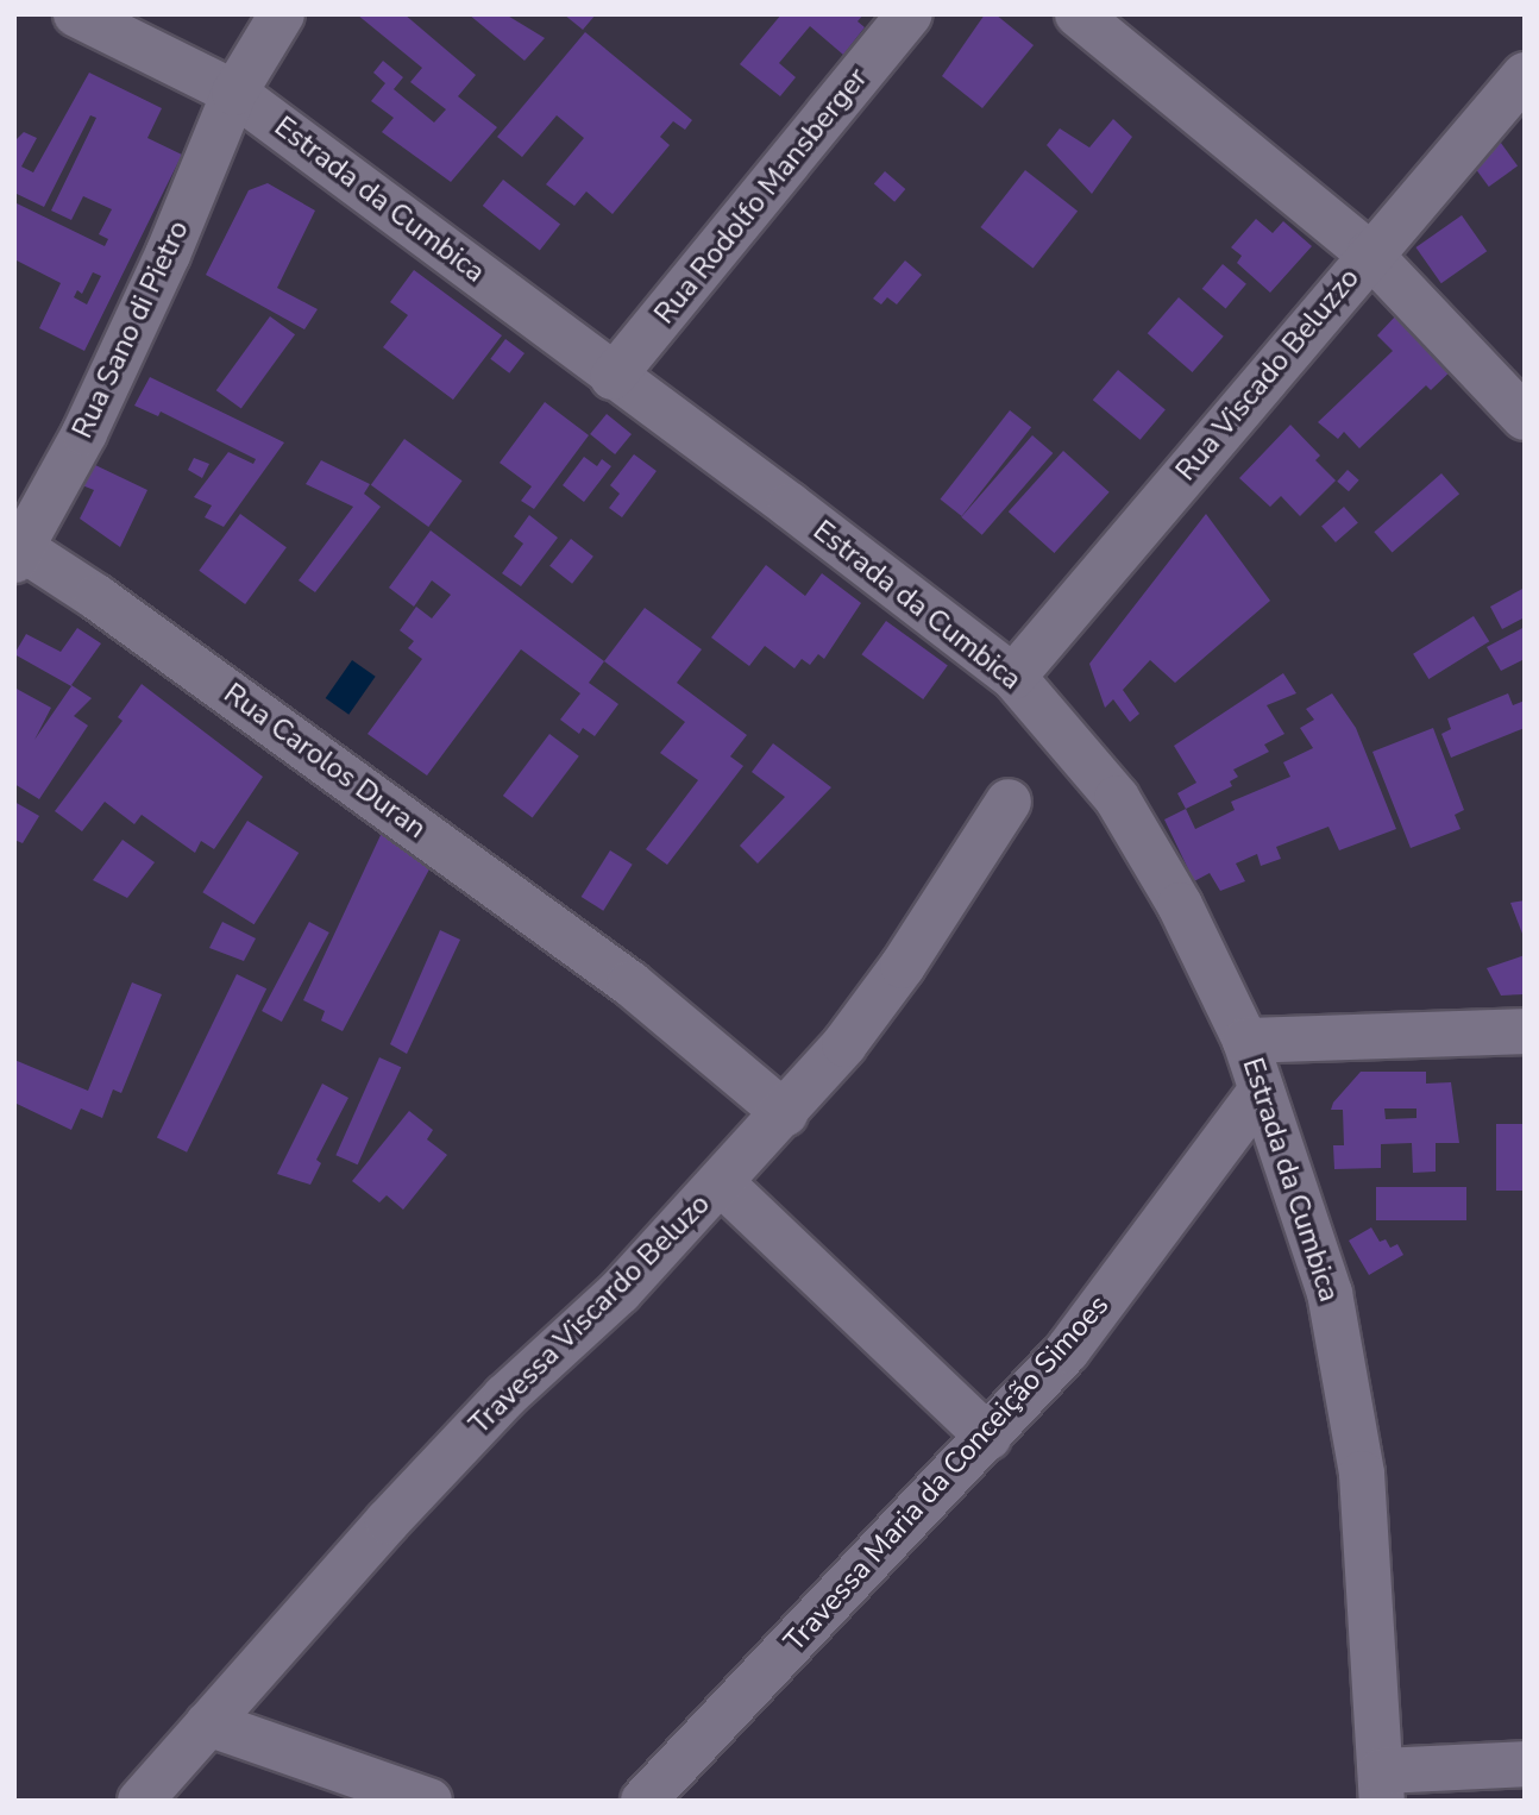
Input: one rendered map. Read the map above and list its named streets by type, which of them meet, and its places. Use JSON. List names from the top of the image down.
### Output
{
  "streets": {
    "street": [
      "Rua Rodolfo Mansberger",
      "Estrada da Cumbica",
      "Rua Sano di Pietro",
      "Rua Viscado Beluzzo",
      "Rua Carolos Duran",
      "Travessa Viscardo Beluzo",
      "Travessa Maria da Conceição Simoes"
    ]
  },
  "crossings": [
    ["Rua Rodolfo Mansberger", "Estrada da Cumbica"],
    ["Estrada da Cumbica", "Rua Sano di Pietro"],
    ["Estrada da Cumbica", "Rua Viscado Beluzzo"],
    ["Estrada da Cumbica", "Travessa Maria da Conceição Simoes"],
    ["Rua Sano di Pietro", "Rua Carolos Duran"],
    ["Rua Carolos Duran", "Travessa Viscardo Beluzo"]
  ]
}
